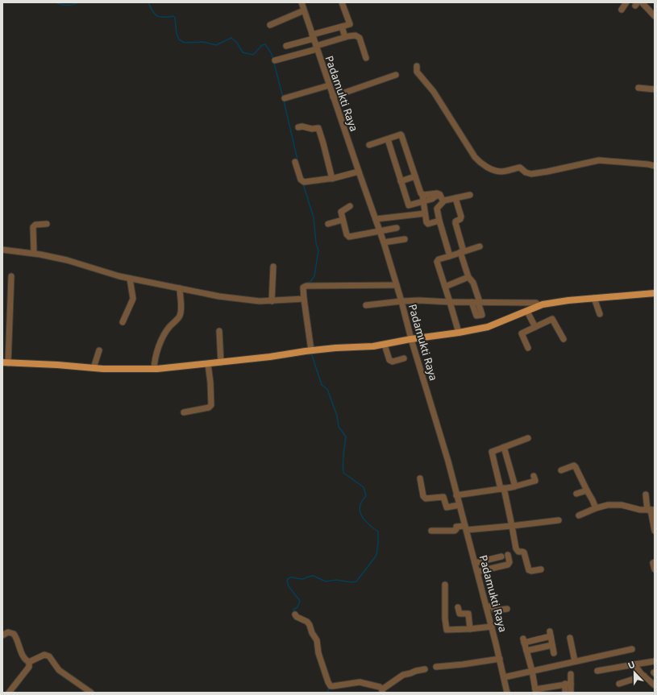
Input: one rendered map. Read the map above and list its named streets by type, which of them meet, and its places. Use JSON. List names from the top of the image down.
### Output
{
  "streets": {
    "street": ["Padamukti Raya"]
  },
  "north": "top"
}
